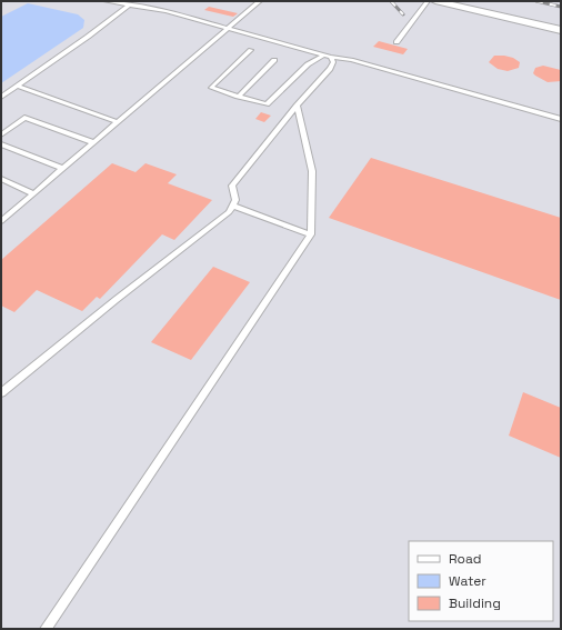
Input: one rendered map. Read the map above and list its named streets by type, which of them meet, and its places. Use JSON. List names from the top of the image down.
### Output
{
  "legend": ["Road", "Water", "Building"]
}
